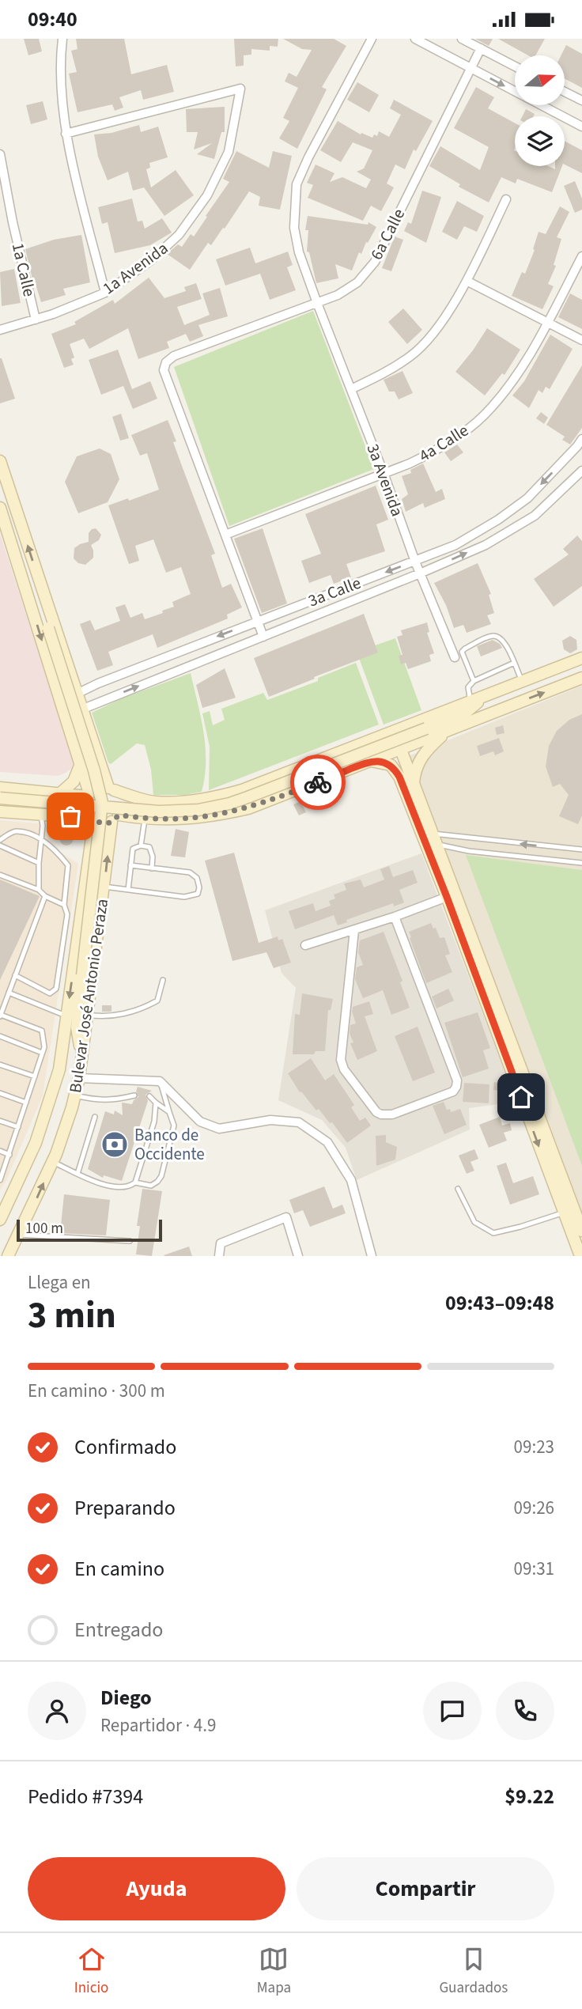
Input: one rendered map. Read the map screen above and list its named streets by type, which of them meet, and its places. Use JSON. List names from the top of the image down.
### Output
{
  "streets": {
    "main road": ["Bulevar José Antonio Peraza"],
    "street": [
      "6a Calle",
      "1a Avenida",
      "1a Calle",
      "4a Calle",
      "3a Avenida",
      "3a Calle"
    ]
  },
  "crossings": [
    ["6a Calle", "4a Calle"],
    ["6a Calle", "3a Avenida"],
    ["1a Avenida", "1a Calle"],
    ["4a Calle", "3a Avenida"],
    ["3a Avenida", "3a Calle"]
  ],
  "places": {
    "bank": ["Banco de Occidente"]
  },
  "scale_bar": "100 m",
  "north": "right",
  "page": {
    "status": "09:40",
    "scale": "100 m",
    "heading": ["3 min", "Llega en", "09:43–09:48"],
    "panel": [
      "Diego",
      "Repartidor · 4.9",
      "Pedido #7394",
      "$9.22"
    ],
    "bar": "En camino · 300 m",
    "list": [
      ["Confirmado", "09:23"],
      ["Preparando", "09:26"],
      ["En camino", "09:31"],
      "Entregado"
    ],
    "buttons": ["Ayuda", "Compartir"],
    "tabs": ["Inicio", "Mapa", "Guardados"]
  }
}
